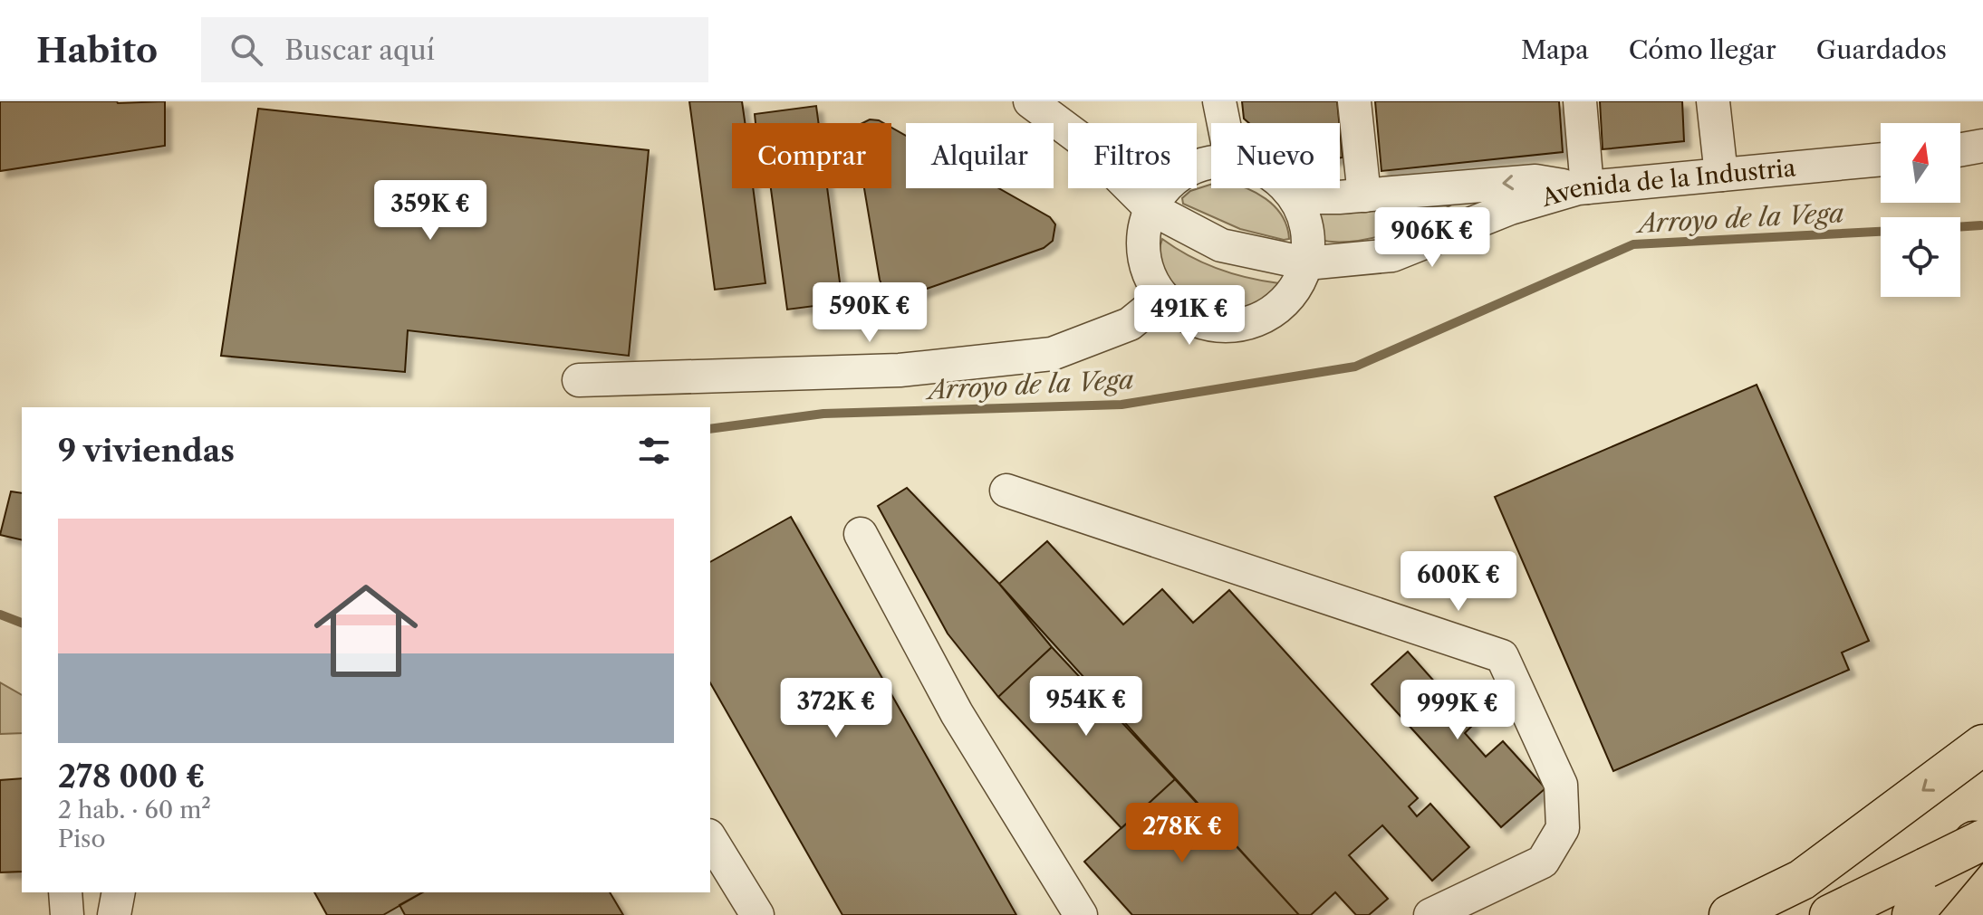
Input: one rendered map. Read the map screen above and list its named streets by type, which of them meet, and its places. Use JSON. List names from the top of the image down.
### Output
{
  "streets": {
    "street": ["Avenida de la Industria"]
  },
  "water": ["Arroyo de la Vega"],
  "north": "top",
  "page": {
    "header": "Habito",
    "search": "Buscar aquí",
    "nav": ["Mapa", "Cómo llegar", "Guardados"],
    "chip": [
      "Comprar",
      "Alquilar",
      "Filtros",
      "Nuevo"
    ],
    "price": [
      "359K €",
      "906K €",
      "590K €",
      "491K €",
      "600K €",
      "954K €",
      "372K €",
      "999K €",
      "278K €"
    ],
    "heading": "9 viviendas",
    "list": [
      {
        "name": "278 000 €",
        "note": "2 hab. · 60 m² · Piso"
      }
    ]
  }
}
